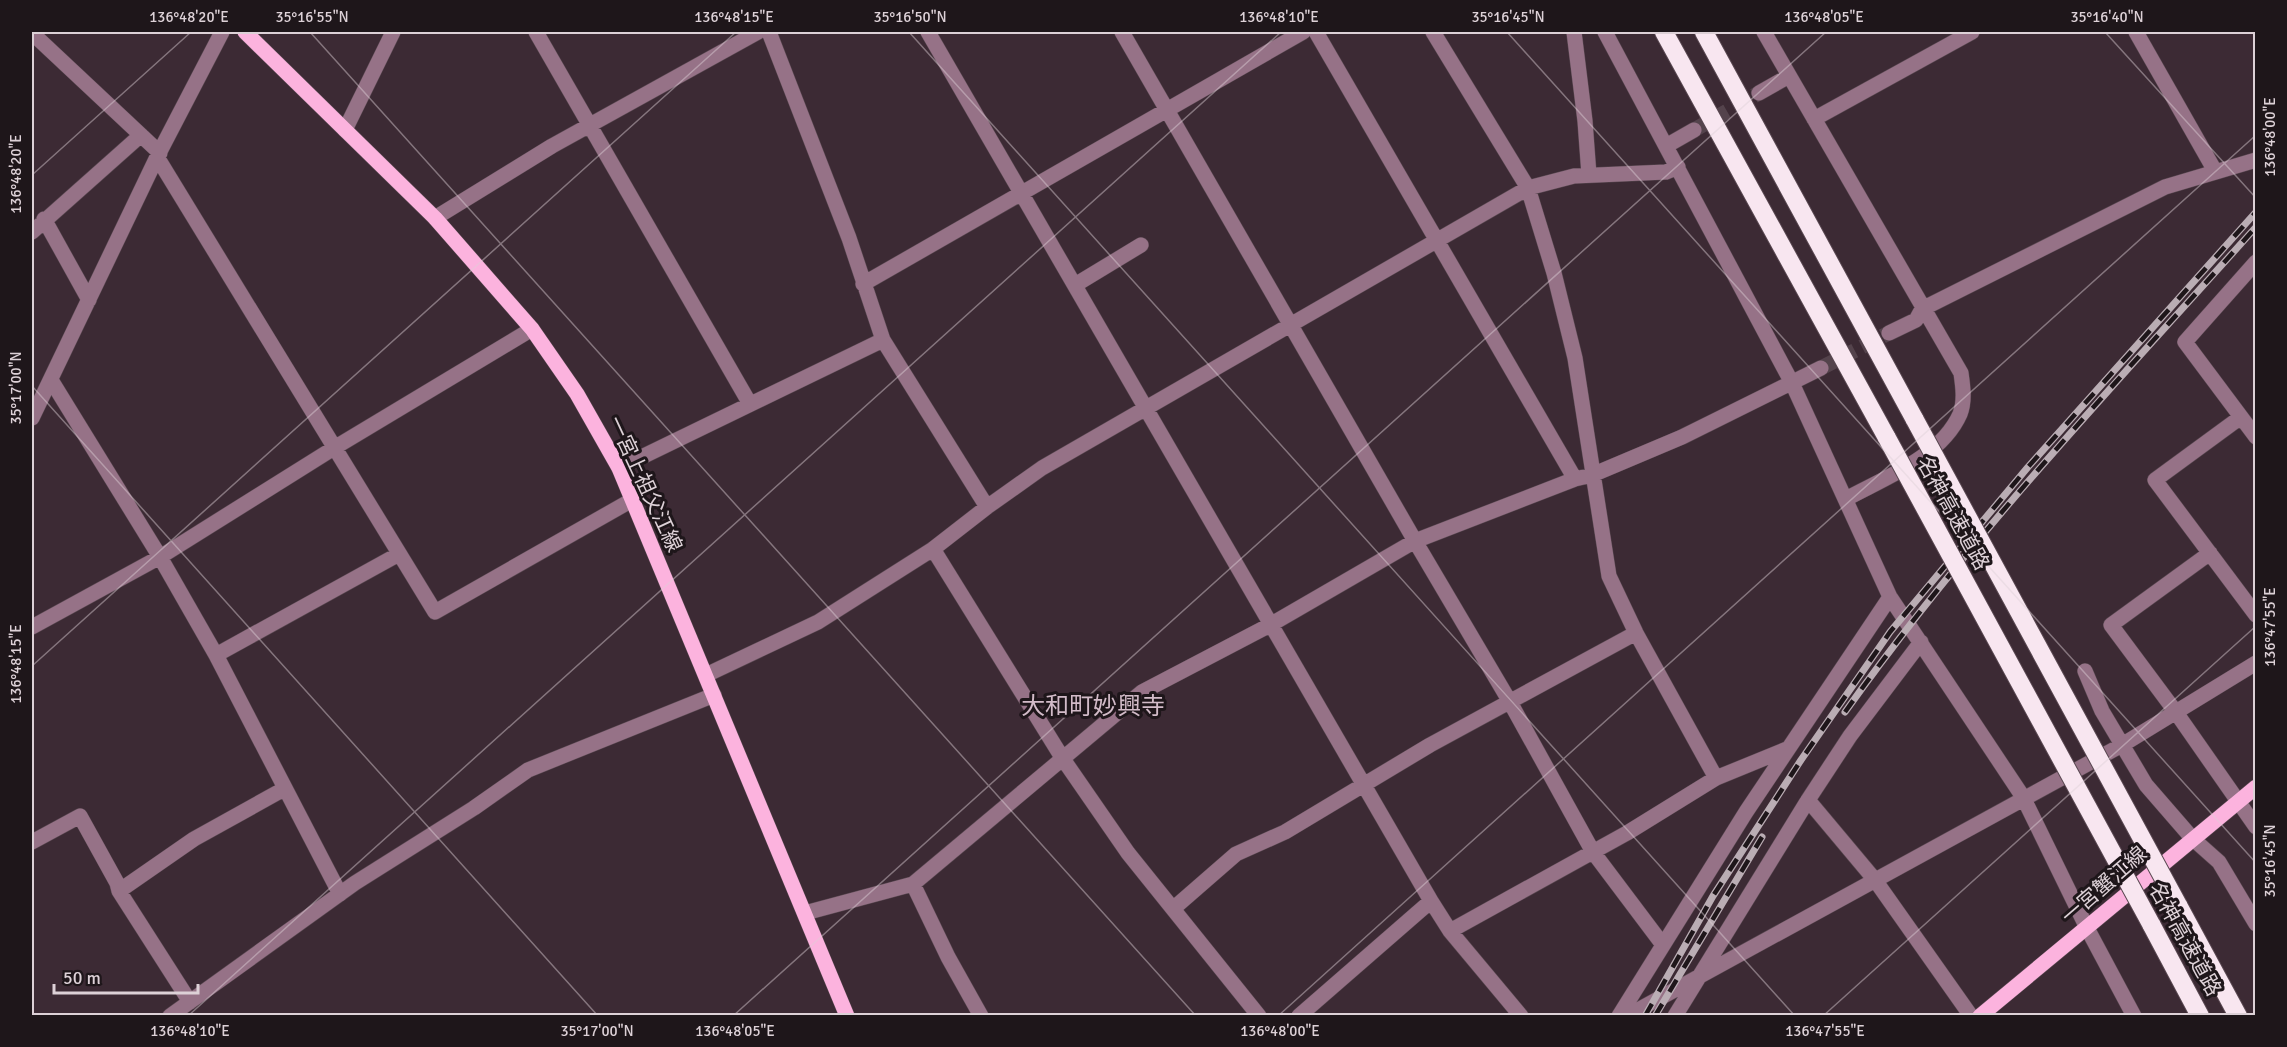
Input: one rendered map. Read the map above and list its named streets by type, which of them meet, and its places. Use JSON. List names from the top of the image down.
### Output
{
  "streets": {
    "highway": ["名神高速道路"],
    "main road": ["一宮上祖父江線", "一宮蟹江線"]
  },
  "districts": ["大和町妙興寺"],
  "scale_bar": "50 m",
  "coordinates": [
    "136°48'20\"E",
    "35°16'55\"N",
    "136°48'15\"E",
    "35°16'50\"N",
    "136°48'10\"E",
    "35°16'45\"N",
    "136°48'05\"E",
    "35°16'40\"N",
    "136°48'00\"E",
    "35°17'00\"N",
    "136°47'55\"E"
  ]
}
